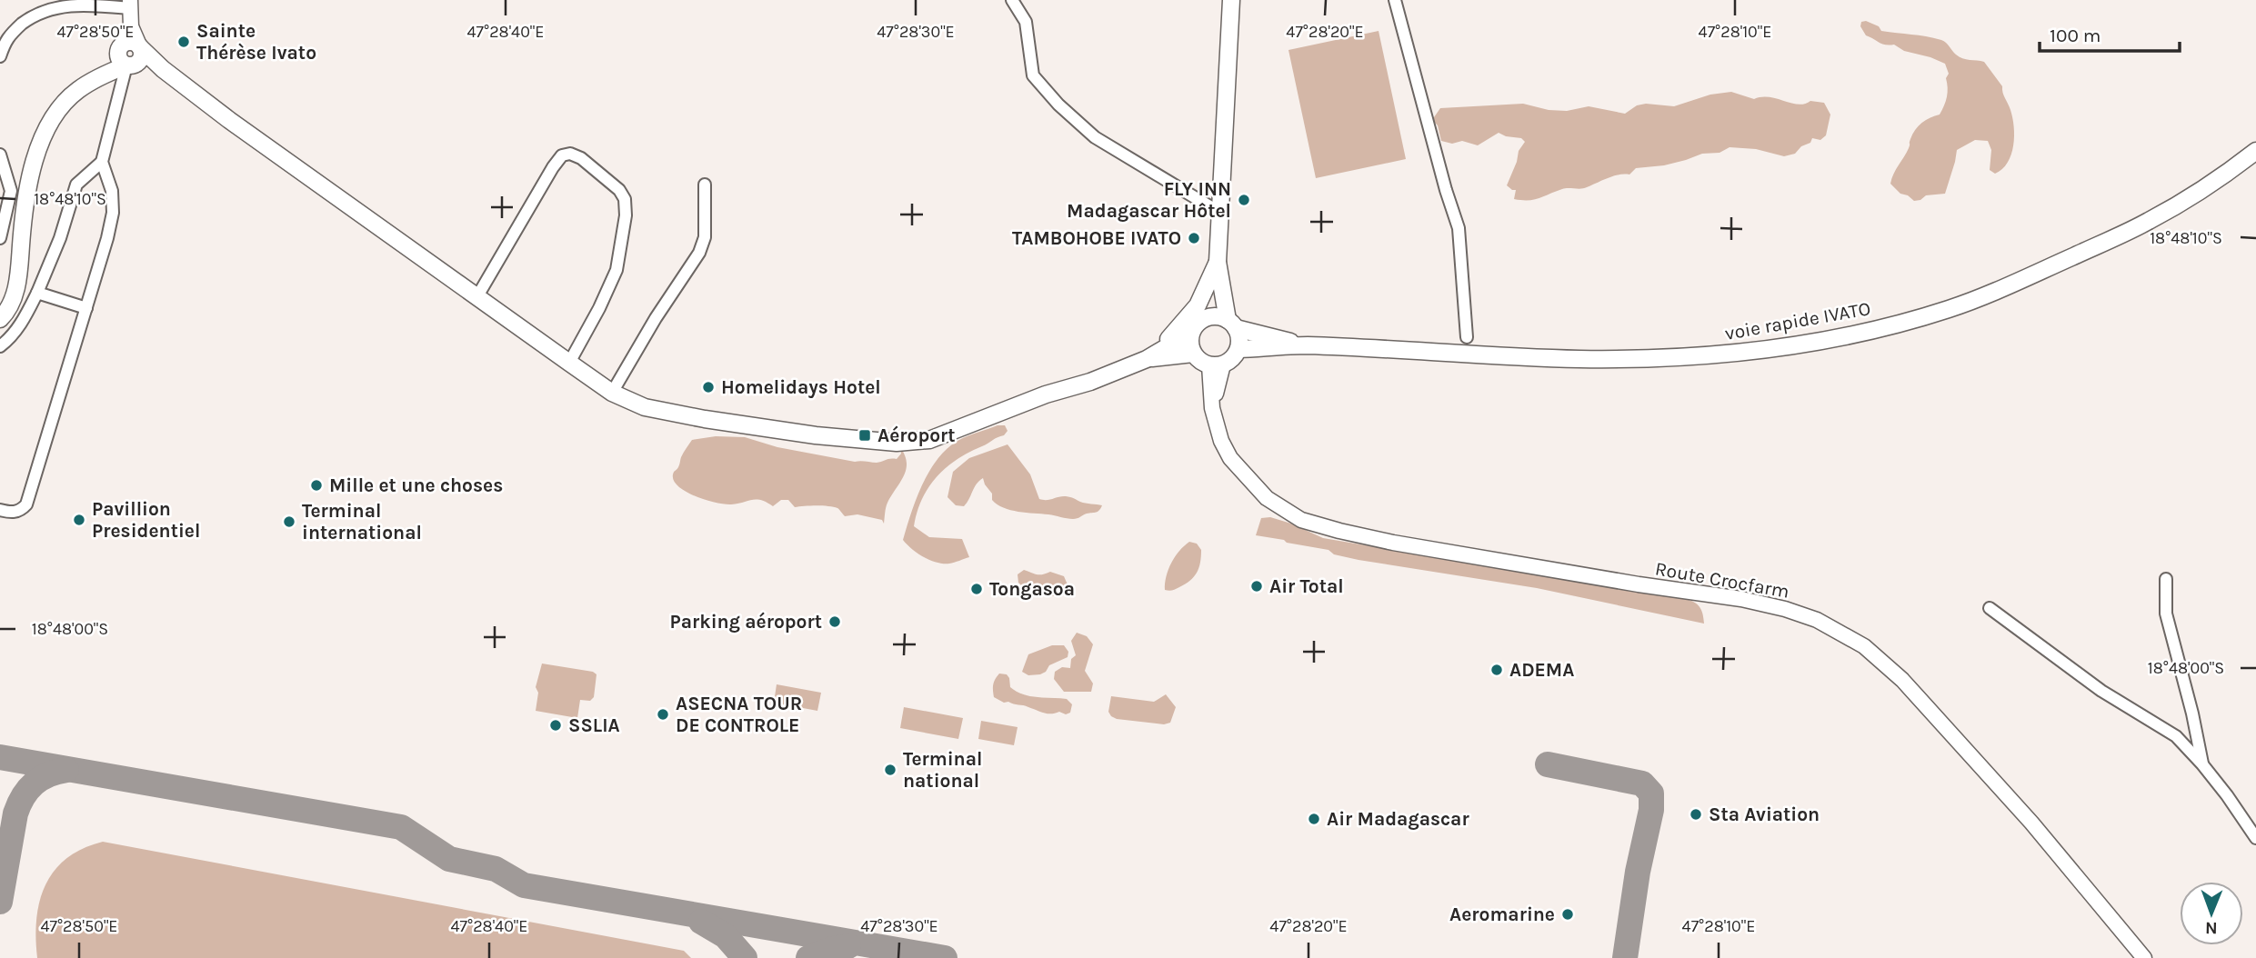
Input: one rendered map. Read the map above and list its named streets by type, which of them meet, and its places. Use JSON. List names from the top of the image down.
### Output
{
  "streets": {
    "main road": ["voie rapide IVATO"],
    "street": ["Route Crocfarm"]
  },
  "places": {
    "other": [
      "Sainte Thérèse Ivato",
      "FLY INN Madagascar Hôtel",
      "TAMBOHOBE IVATO",
      "Homelidays Hotel",
      "Mille et une choses",
      "Pavillion Presidentiel",
      "Terminal international",
      "Air Total",
      "Tongasoa",
      "Parking aéroport",
      "ADEMA",
      "ASECNA TOUR DE CONTROLE",
      "SSLIA",
      "Terminal national",
      "Sta Aviation",
      "Air Madagascar",
      "Aeromarine"
    ],
    "transit": ["Aéroport"]
  },
  "scale_bar": "100 m",
  "north": "bottom",
  "coordinates": [
    "47°28'50\"E",
    "47°28'40\"E",
    "47°28'30\"E",
    "47°28'20\"E",
    "47°28'10\"E",
    "18°48'10\"S",
    "18°48'00\"S"
  ]
}
